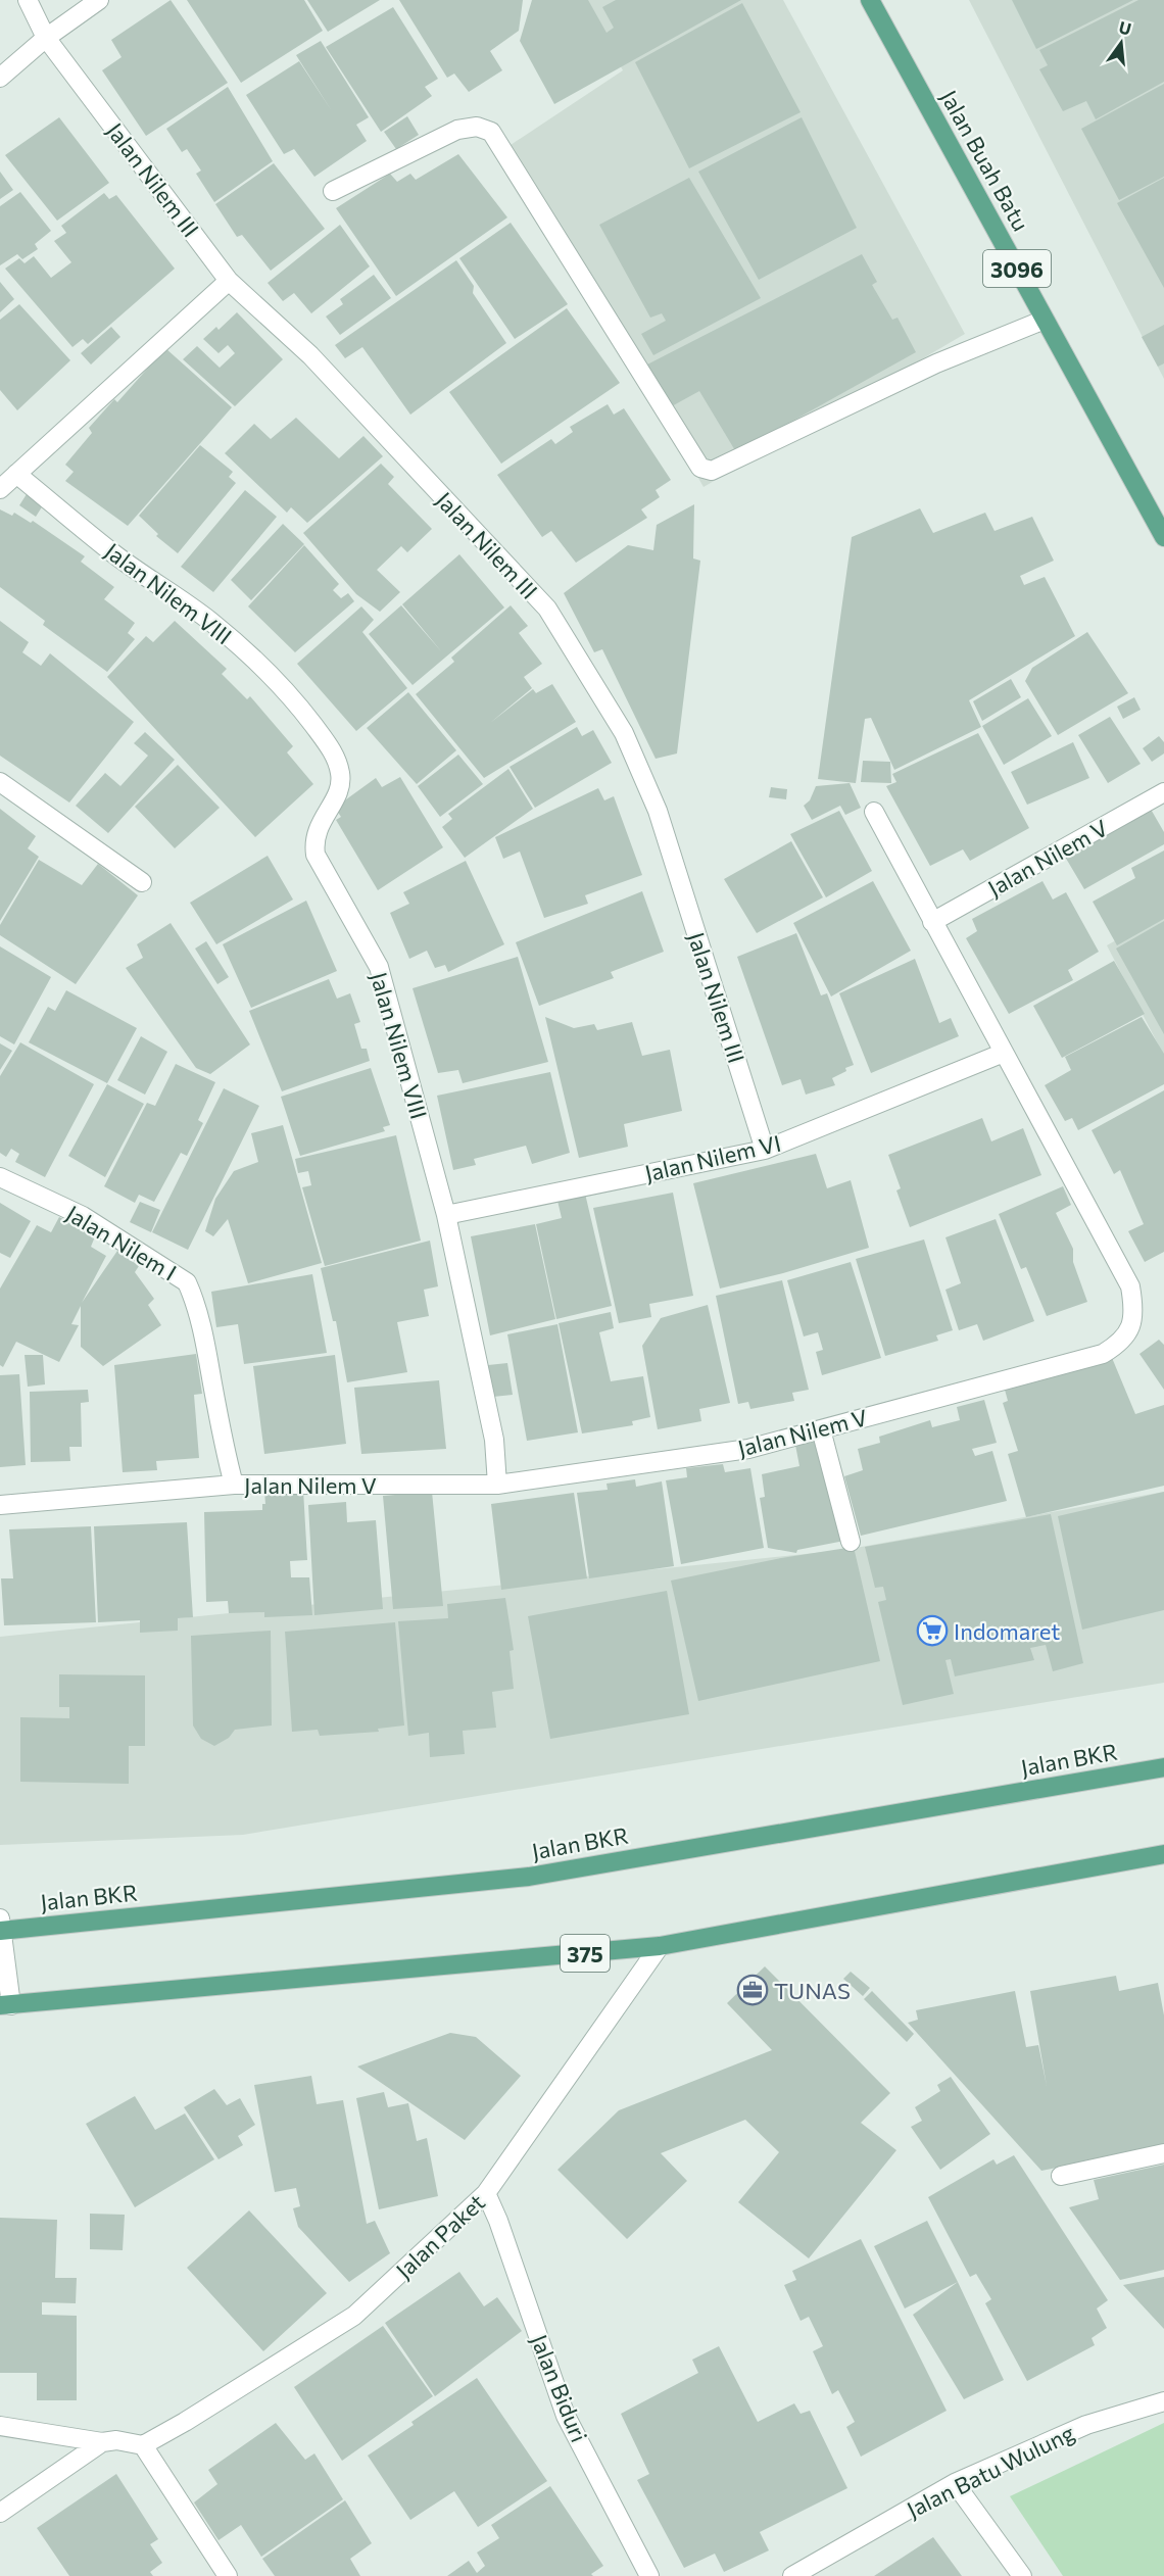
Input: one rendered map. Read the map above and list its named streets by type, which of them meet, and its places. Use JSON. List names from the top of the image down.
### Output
{
  "streets": {
    "main road": [
      "Jalan Buah Batu",
      "3096",
      "Jalan BKR",
      "375"
    ],
    "street": [
      "Jalan Nilem III",
      "Jalan Nilem VIII",
      "Jalan Nilem V",
      "Jalan Nilem VI",
      "Jalan Nilem I",
      "Jalan Paket",
      "Jalan Biduri",
      "Jalan Batu Wulung"
    ]
  },
  "crossings": [
    ["Jalan Nilem III", "Jalan Nilem VI"],
    ["Jalan Nilem VIII", "Jalan Nilem V"],
    ["Jalan Nilem VIII", "Jalan Nilem VI"],
    ["Jalan Nilem V", "Jalan Nilem VI"],
    ["Jalan Nilem V", "Jalan Nilem I"],
    ["375", "Jalan Paket"],
    ["Jalan Paket", "Jalan Biduri"]
  ],
  "places": {
    "supermarket": ["Indomaret"],
    "office": ["TUNAS"]
  },
  "north": "top"
}
